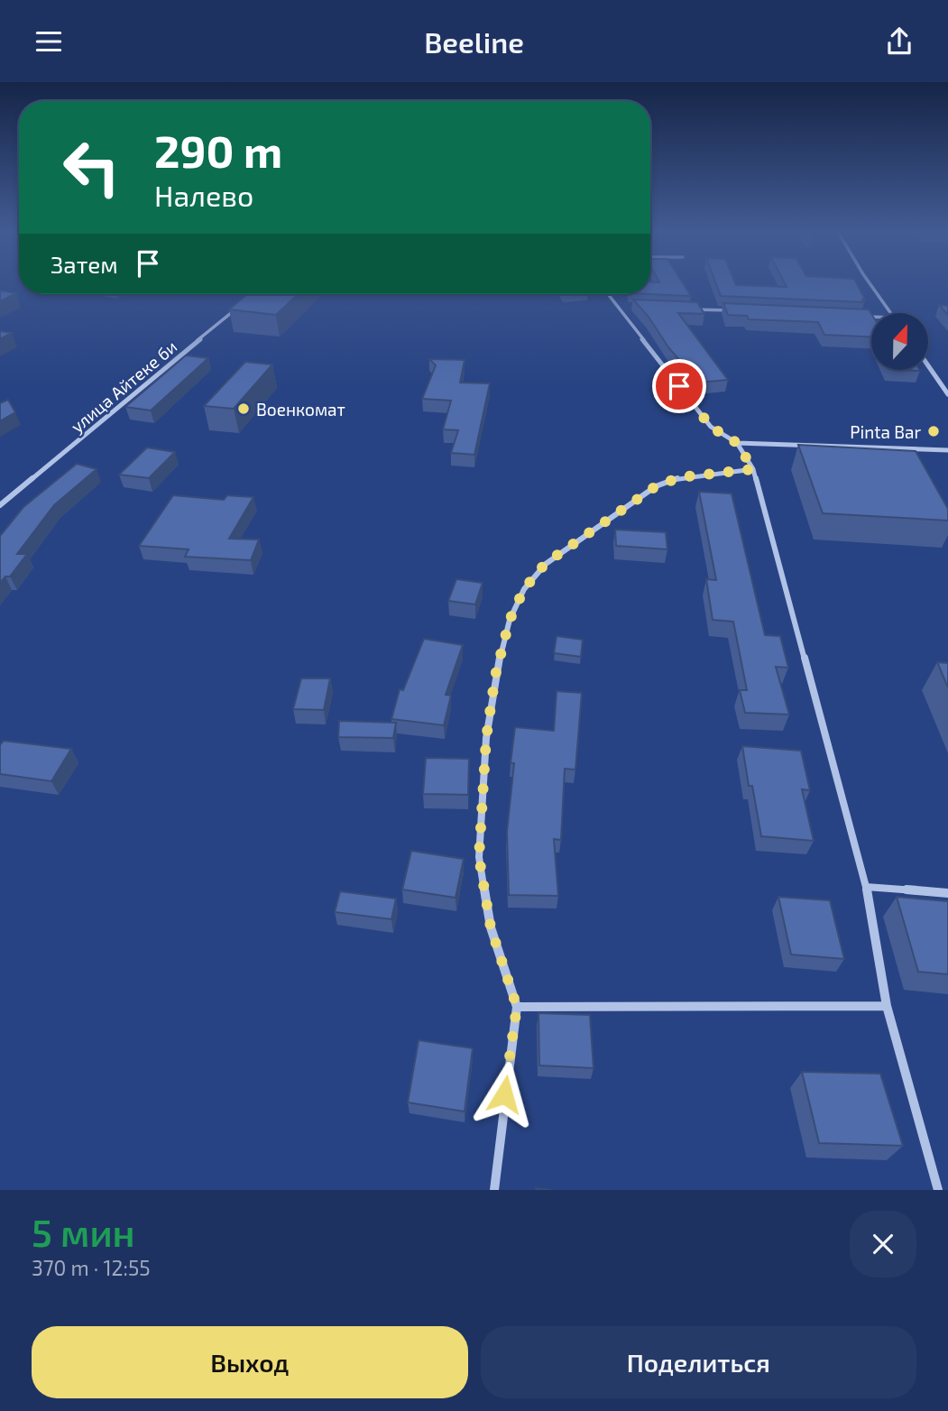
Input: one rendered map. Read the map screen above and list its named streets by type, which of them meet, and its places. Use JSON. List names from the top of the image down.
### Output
{
  "streets": {
    "street": ["улица Айтеке би"]
  },
  "places": ["Военкомат", "Pinta Bar"],
  "north": "top",
  "page": {
    "header": "Beeline",
    "turn": ["290 m", "Налево"],
    "then": "Затем",
    "heading": ["5 мин", "370 m · 12:55"],
    "buttons": ["Выход", "Поделиться"]
  }
}
